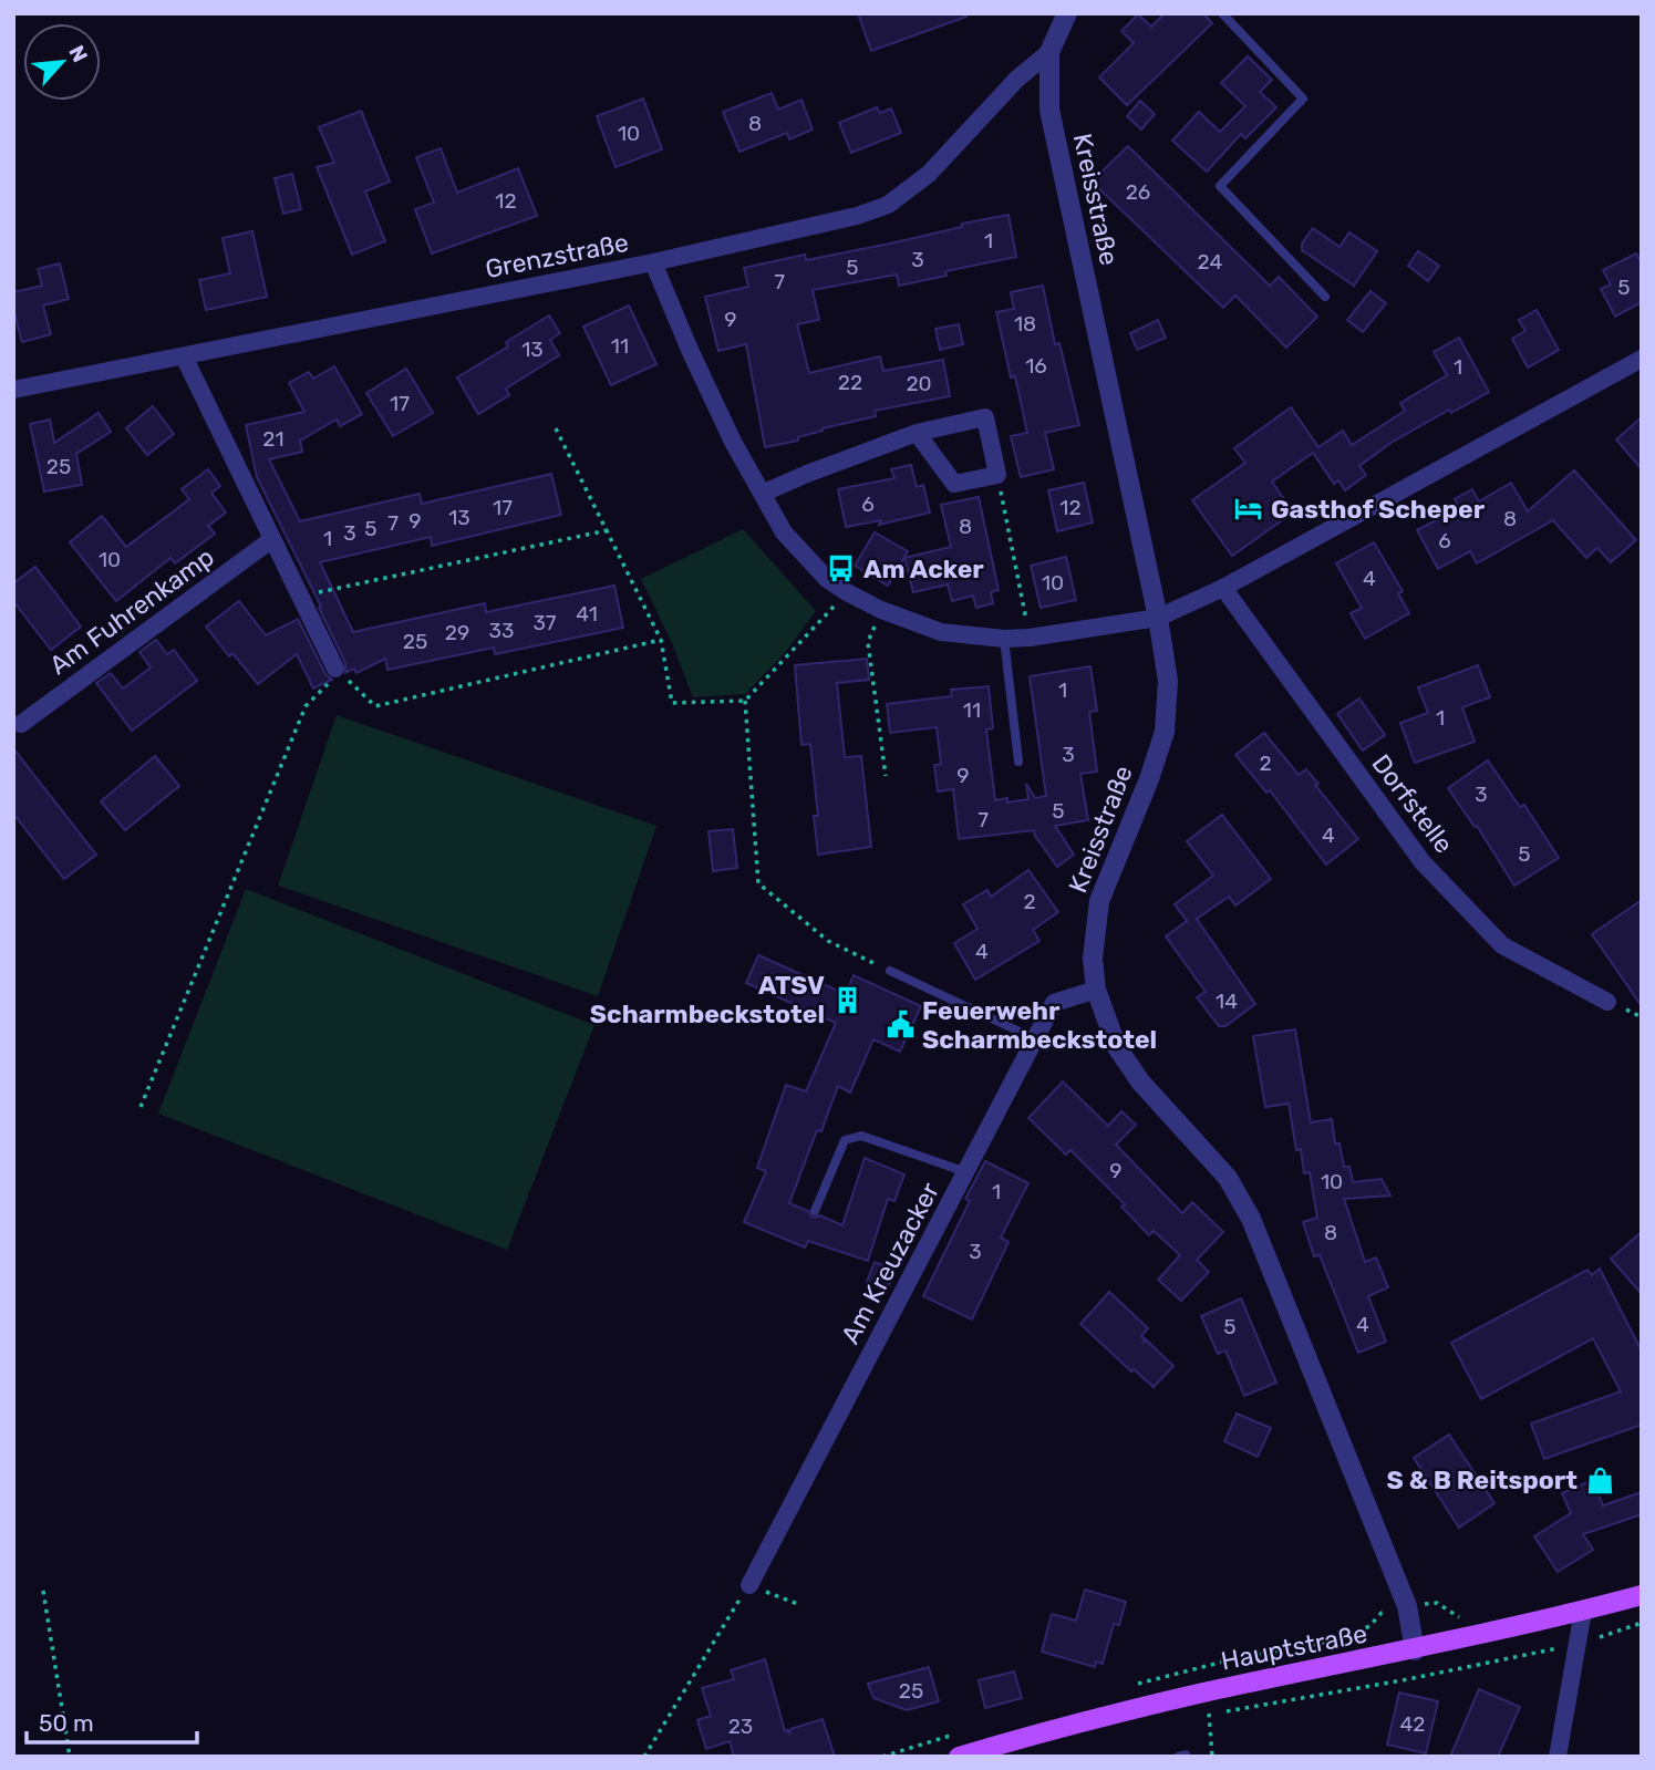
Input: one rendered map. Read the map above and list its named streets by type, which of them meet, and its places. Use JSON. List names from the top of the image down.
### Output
{
  "streets": {
    "main road": ["Hauptstraße"],
    "street": [
      "Kreisstraße",
      "Grenzstraße",
      "Am Fuhrenkamp",
      "Dorfstelle",
      "Am Kreuzacker"
    ]
  },
  "crossings": [
    ["Kreisstraße", "Grenzstraße"],
    ["Kreisstraße", "Am Kreuzacker"],
    ["Kreisstraße", "Hauptstraße"]
  ],
  "places": {
    "hotel": ["Gasthof Scheper"],
    "bus stop": ["Am Acker"],
    "building": ["ATSV Scharmbeckstotel"],
    "public building": ["Feuerwehr Scharmbeckstotel"],
    "shop": ["S & B Reitsport"]
  },
  "house_numbers": [
    "8",
    "10",
    "26",
    "12",
    "1",
    "3",
    "24",
    "5",
    "7",
    "5",
    "9",
    "18",
    "11",
    "13",
    "16",
    "1",
    "22",
    "20",
    "17",
    "21",
    "25",
    "6",
    "17",
    "12",
    "13",
    "8",
    "9",
    "7",
    "8",
    "5",
    "3",
    "1",
    "6",
    "10",
    "4",
    "10",
    "41",
    "37",
    "33",
    "29",
    "25",
    "1",
    "11",
    "1",
    "3",
    "2",
    "9",
    "3",
    "5",
    "7",
    "4",
    "5",
    "2",
    "4",
    "14",
    "9",
    "10",
    "1",
    "8",
    "3",
    "4",
    "5",
    "25",
    "42",
    "23"
  ],
  "scale_bar": "50 m",
  "north": "top right"
}
